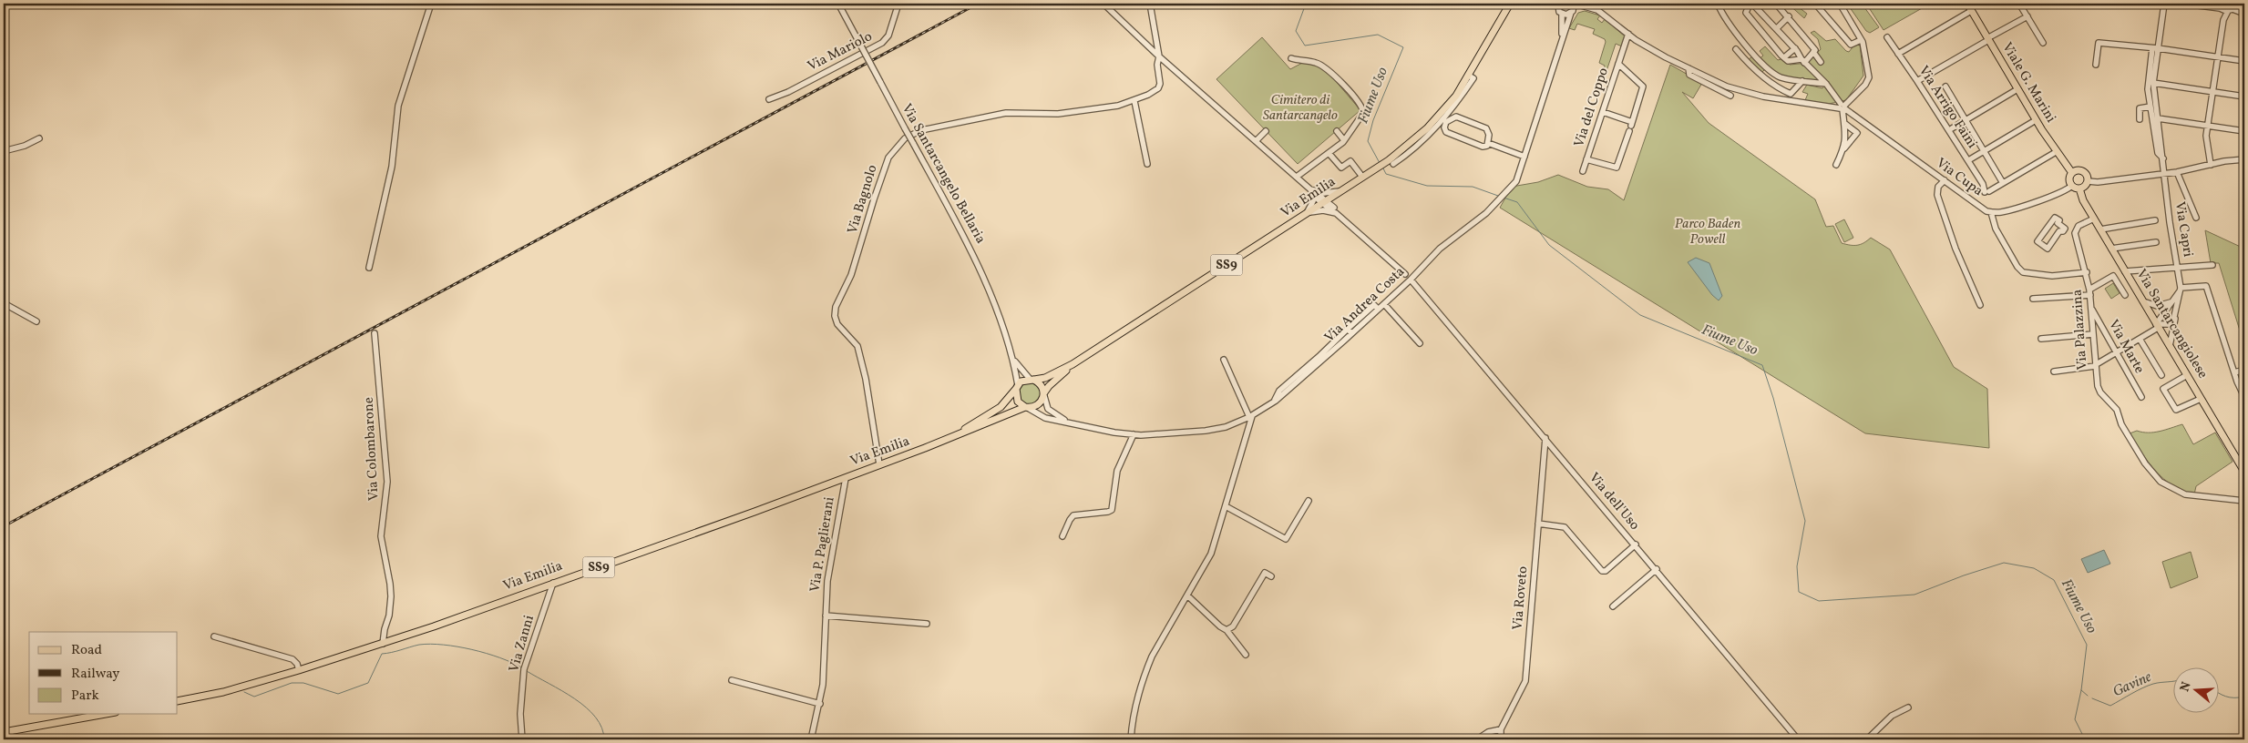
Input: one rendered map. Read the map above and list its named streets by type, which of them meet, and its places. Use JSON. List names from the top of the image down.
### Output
{
  "streets": {
    "main road": [
      "Viale G. Marini",
      "Via Emilia",
      "SS9",
      "Via Santarcangiolese"
    ],
    "street": [
      "Via Mariolo",
      "Via del Coppo",
      "Via Arrigo Faini",
      "Via Santarcangelo Bellaria",
      "Via Cupa",
      "Via Bagnolo",
      "Via Capri",
      "Via Andrea Costa",
      "Via Palazzina",
      "Via Marte",
      "Via Colombarone",
      "Via dell'Uso",
      "Via P. Paglierani",
      "Via Roveto",
      "Via Zanni"
    ]
  },
  "crossings": [
    ["Viale G. Marini", "Via Cupa"],
    ["Viale G. Marini", "Via Santarcangiolese"],
    ["Via Santarcangelo Bellaria", "Via Emilia"],
    ["Via Santarcangelo Bellaria", "Via Andrea Costa"],
    ["Via Cupa", "Via Santarcangiolese"],
    ["Via Emilia", "Via Bagnolo"],
    ["Via Emilia", "Via Andrea Costa"],
    ["Via Emilia", "Via Colombarone"],
    ["Via Emilia", "Via P. Paglierani"],
    ["Via Emilia", "Via Zanni"],
    ["Via Capri", "Via Santarcangiolese"],
    ["Via Andrea Costa", "Via dell'Uso"],
    ["Via Santarcangiolese", "Via Palazzina"],
    ["Via Palazzina", "Via Marte"],
    ["Via dell'Uso", "Via Roveto"]
  ],
  "water": ["Fiume Uso", "Gavine"],
  "parks": ["Cimitero di Santarcangelo", "Parco Baden Powell"],
  "legend": ["Road", "Railway", "Park"],
  "north": "left"
}
